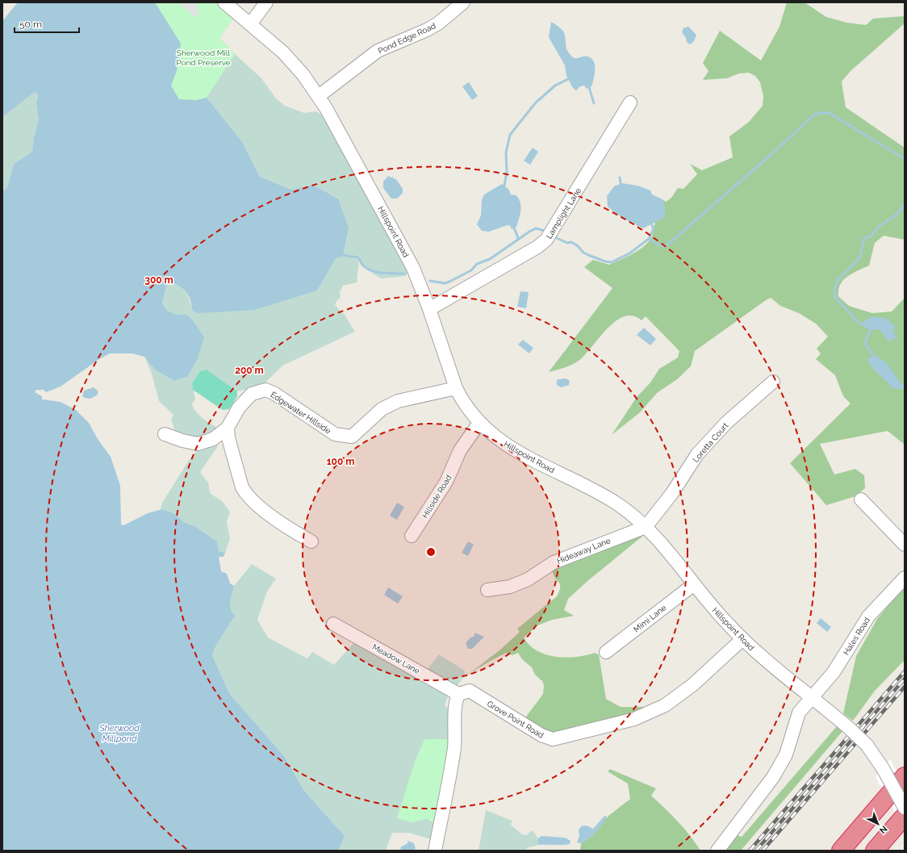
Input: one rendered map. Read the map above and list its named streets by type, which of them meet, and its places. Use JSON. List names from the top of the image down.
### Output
{
  "streets": {
    "street": [
      "Pond Edge Road",
      "Lamplight Lane",
      "Hillspoint Road",
      "Edgewater Hillside",
      "Loretta Court",
      "Hillside Road",
      "Hideaway Lane",
      "Mimi Lane",
      "Hales Road",
      "Meadow Lane",
      "Grove Point Road"
    ]
  },
  "crossings": [
    ["Pond Edge Road", "Hillspoint Road"],
    ["Lamplight Lane", "Hillspoint Road"],
    ["Hillspoint Road", "Edgewater Hillside"],
    ["Hillspoint Road", "Loretta Court"],
    ["Hillspoint Road", "Hillside Road"],
    ["Hillspoint Road", "Hideaway Lane"],
    ["Hillspoint Road", "Mimi Lane"],
    ["Hillspoint Road", "Hales Road"],
    ["Hillspoint Road", "Grove Point Road"],
    ["Loretta Court", "Hideaway Lane"],
    ["Meadow Lane", "Grove Point Road"]
  ],
  "water": ["Sherwood Millpond"],
  "parks": ["Sherwood Mill Pond Preserve"],
  "scale_bar": "50 m",
  "north": "bottom right",
  "rings": ["300 m", "200 m", "100 m"]
}
